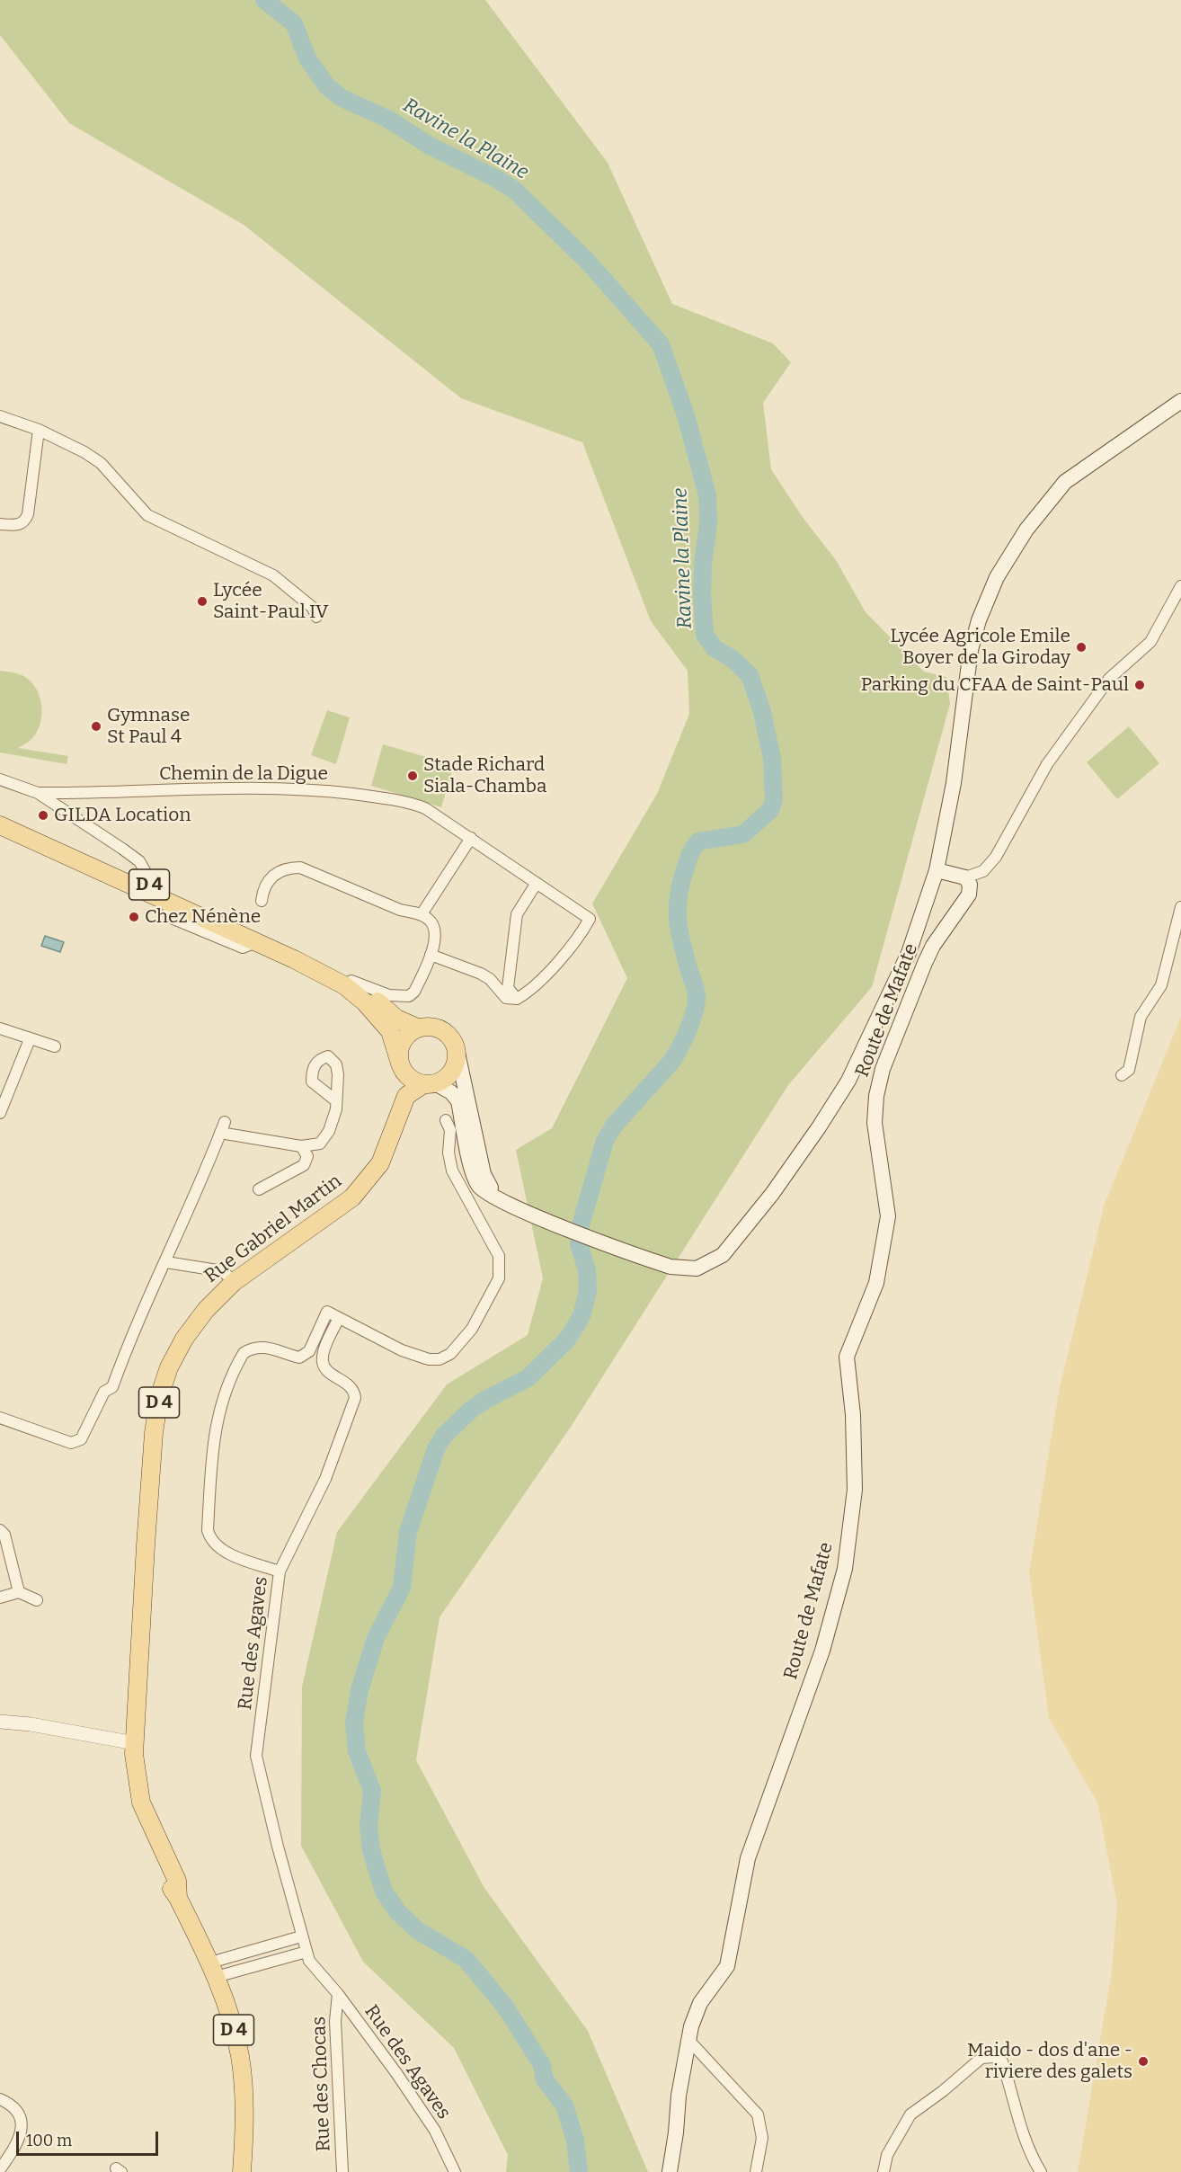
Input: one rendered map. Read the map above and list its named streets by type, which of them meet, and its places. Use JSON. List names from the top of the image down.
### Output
{
  "streets": {
    "main road": ["D 4", "Route de Mafate", "Rue Gabriel Martin"],
    "street": ["Chemin de la Digue", "Rue des Agaves", "Rue des Chocas"]
  },
  "crossings": [
    ["Chemin de la Digue", "D 4"],
    ["D 4", "Rue Gabriel Martin"],
    ["Rue des Agaves", "Rue des Chocas"]
  ],
  "water": ["Ravine la Plaine"],
  "places": [
    "Lycée Saint-Paul IV",
    "Lycée Agricole Emile Boyer de la Giroday",
    "Parking du CFAA de Saint-Paul",
    "Gymnase St Paul 4",
    "Stade Richard Siala-Chamba",
    "GILDA Location",
    "Chez Nénène",
    "Maido - dos d'ane - riviere des galets"
  ],
  "scale_bar": "100 m"
}
